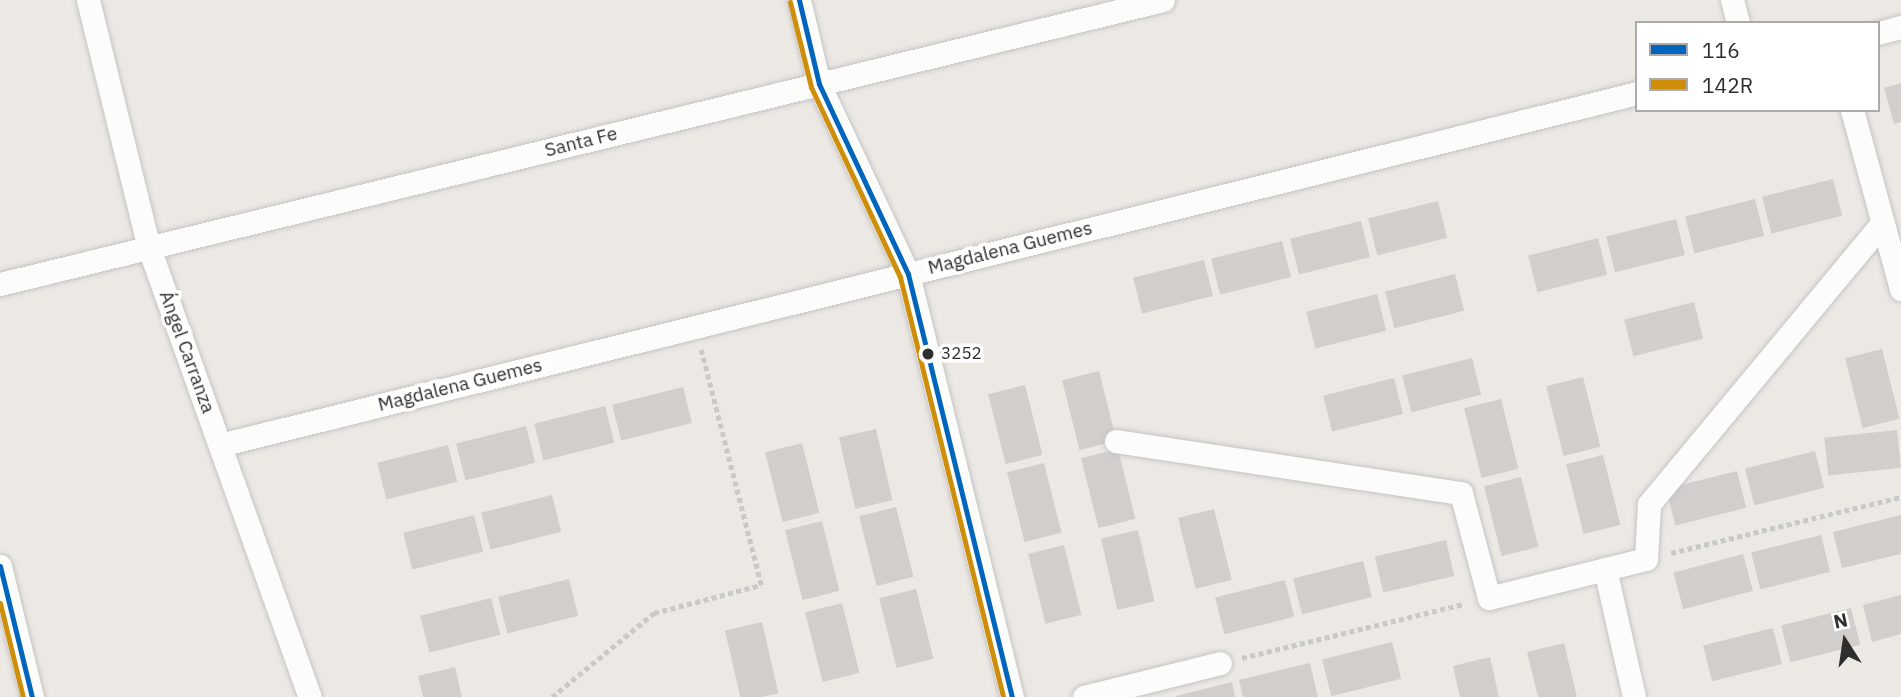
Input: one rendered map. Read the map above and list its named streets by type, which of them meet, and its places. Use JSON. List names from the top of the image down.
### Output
{
  "streets": {
    "street": ["Santa Fe", "Magdalena Guemes", "Ángel Carranza"]
  },
  "crossings": [
    ["Santa Fe", "Ángel Carranza"],
    ["Magdalena Guemes", "Ángel Carranza"]
  ],
  "places": ["3252"],
  "lines": ["transit line 116", "transit line 142R"],
  "legend": ["116", "142R"],
  "north": "top"
}
